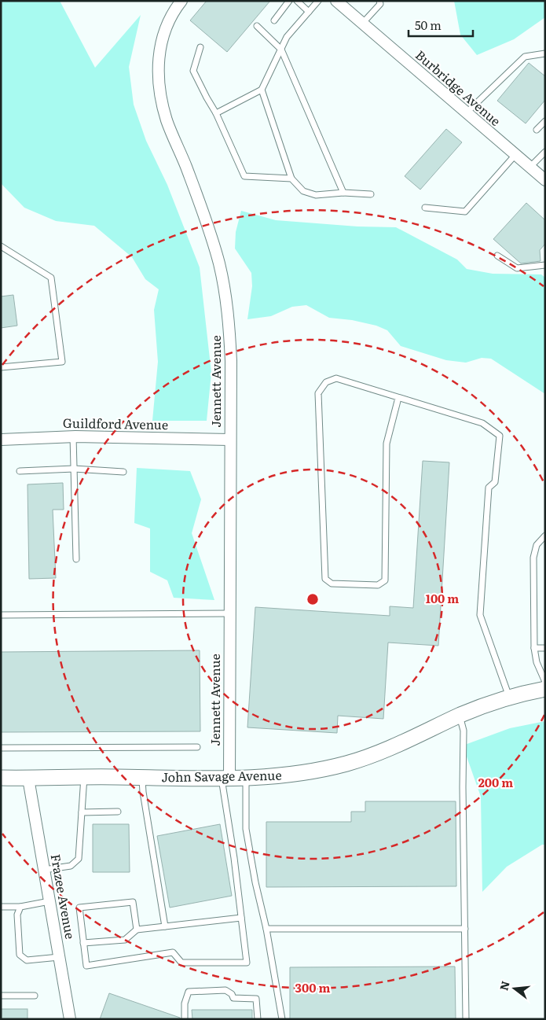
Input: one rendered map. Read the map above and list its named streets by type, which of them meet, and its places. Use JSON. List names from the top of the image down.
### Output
{
  "streets": {
    "main road": ["John Savage Avenue"],
    "street": [
      "Burbridge Avenue",
      "Jennett Avenue",
      "Guildford Avenue",
      "Frazee Avenue"
    ]
  },
  "crossings": [
    ["Jennett Avenue", "Guildford Avenue"],
    ["Jennett Avenue", "John Savage Avenue"],
    ["John Savage Avenue", "Frazee Avenue"]
  ],
  "scale_bar": "50 m",
  "north": "left",
  "rings": ["100 m", "200 m", "300 m"]
}
